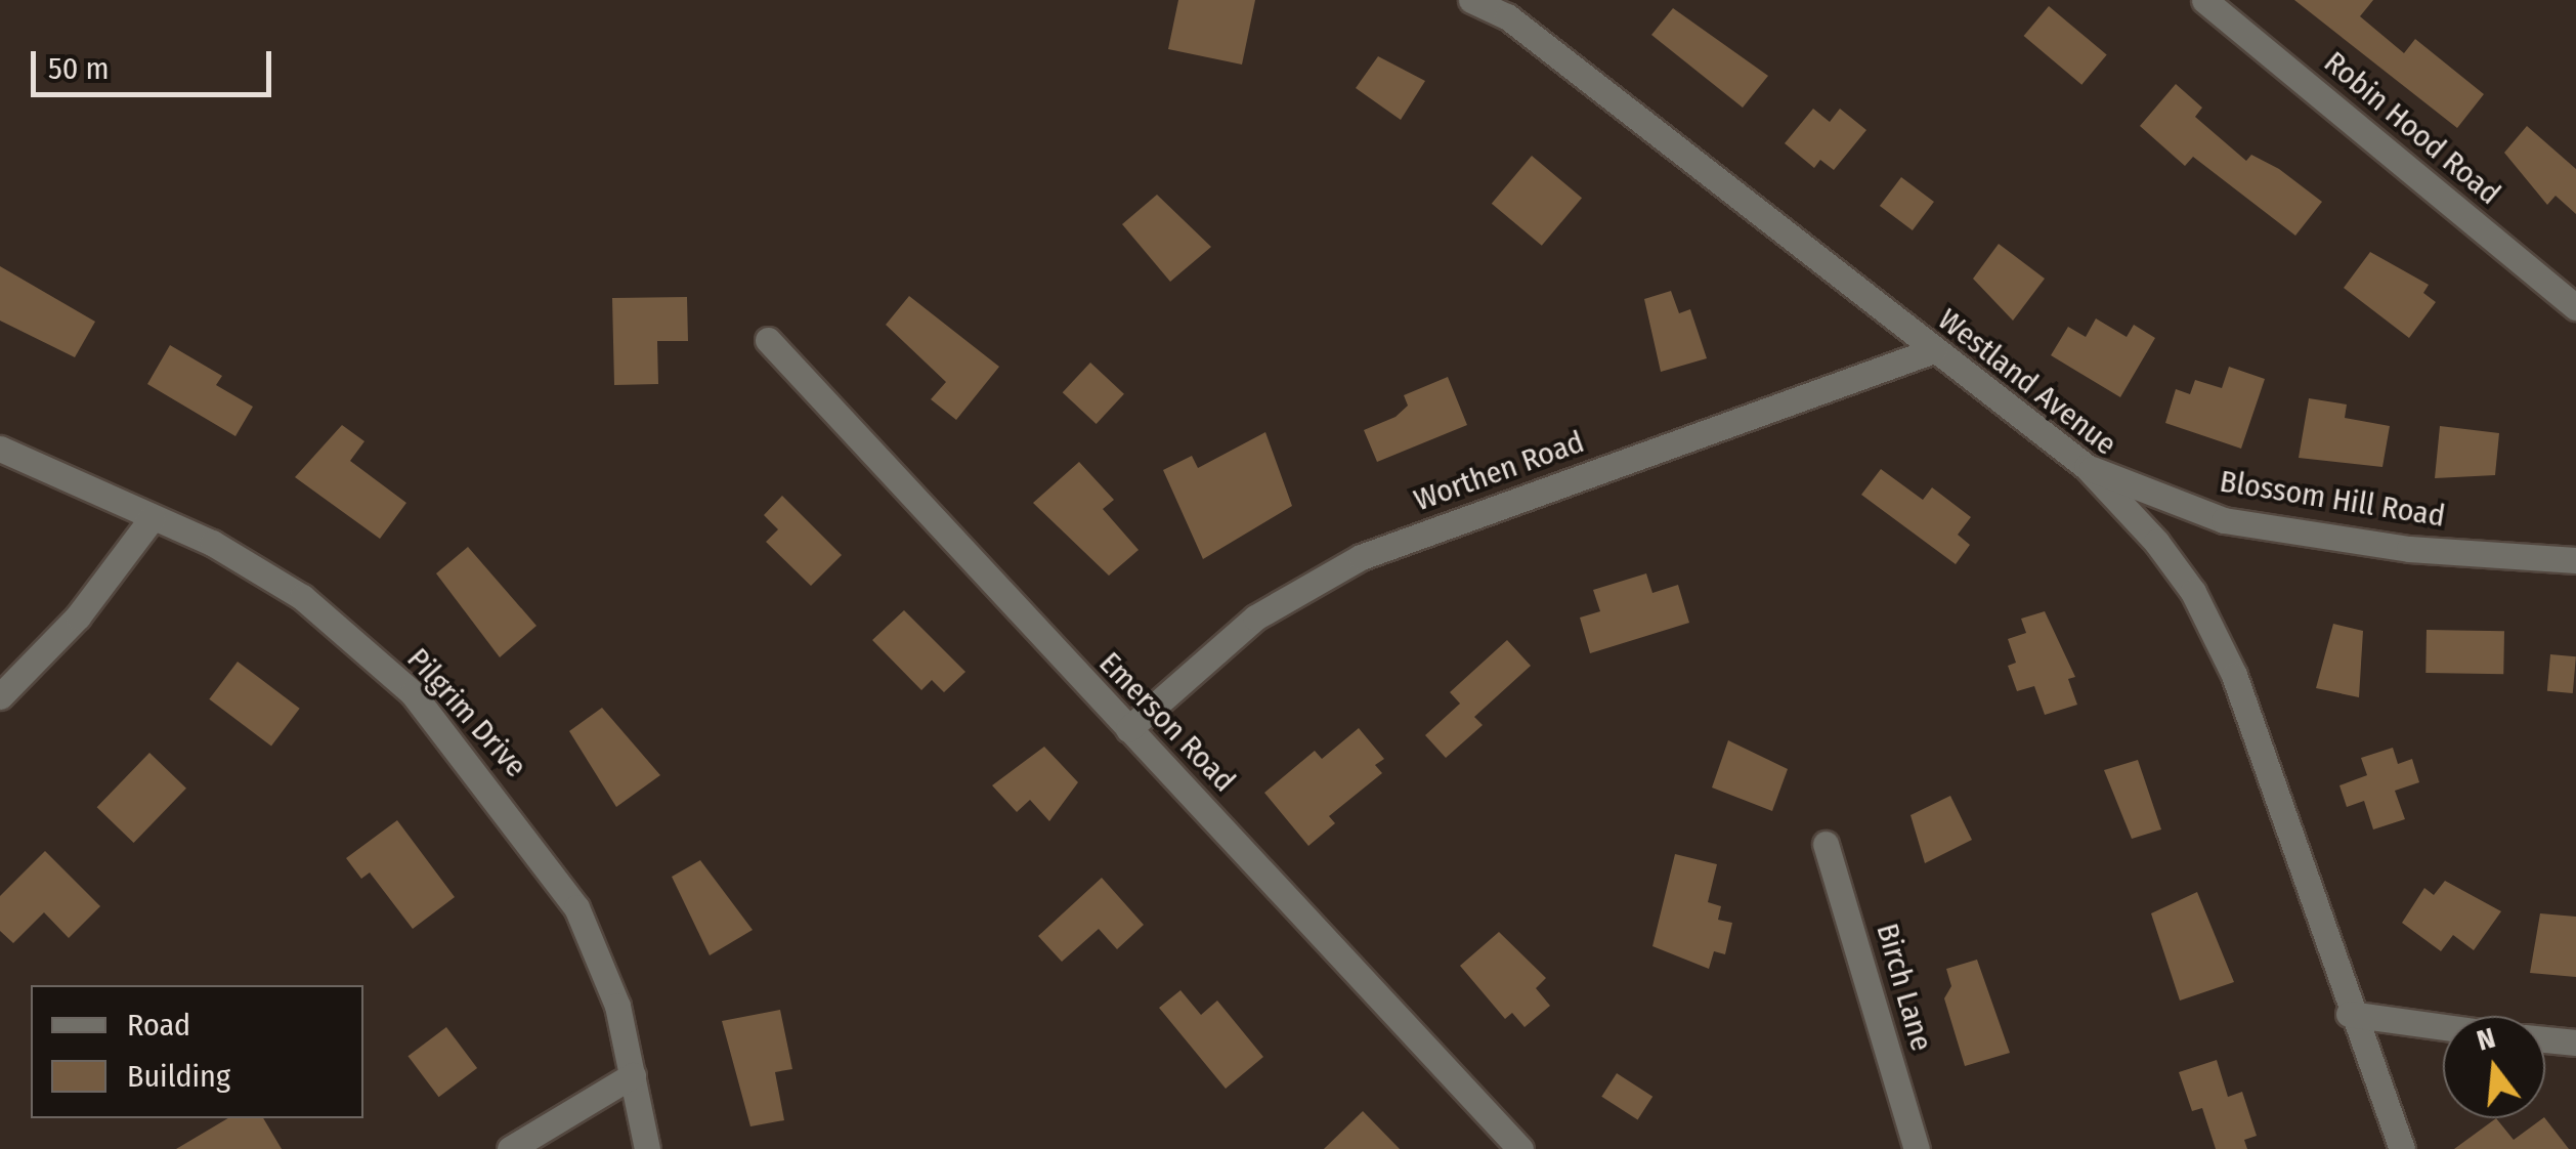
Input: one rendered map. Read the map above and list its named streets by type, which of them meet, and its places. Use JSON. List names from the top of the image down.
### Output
{
  "streets": {
    "street": [
      "Robin Hood Road",
      "Westland Avenue",
      "Worthen Road",
      "Blossom Hill Road",
      "Pilgrim Drive",
      "Emerson Road",
      "Birch Lane"
    ]
  },
  "crossings": [
    ["Westland Avenue", "Worthen Road"],
    ["Westland Avenue", "Blossom Hill Road"],
    ["Worthen Road", "Emerson Road"]
  ],
  "legend": ["Road", "Building"],
  "scale_bar": "50 m",
  "north": "top"
}
